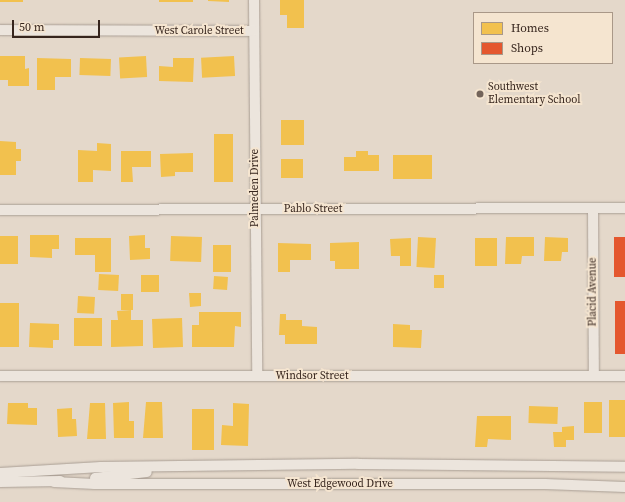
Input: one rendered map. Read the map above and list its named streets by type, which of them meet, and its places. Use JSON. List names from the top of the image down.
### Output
{
  "streets": {
    "street": [
      "West Carole Street",
      "Palmeden Drive",
      "Pablo Street",
      "Placid Avenue",
      "Windsor Street",
      "West Edgewood Drive"
    ]
  },
  "crossings": [
    ["West Carole Street", "Palmeden Drive"],
    ["Palmeden Drive", "Pablo Street"],
    ["Palmeden Drive", "Windsor Street"],
    ["Pablo Street", "Placid Avenue"],
    ["Placid Avenue", "Windsor Street"]
  ],
  "places": ["Southwest Elementary School"],
  "legend": ["Homes", "Shops"],
  "scale_bar": "50 m"
}
